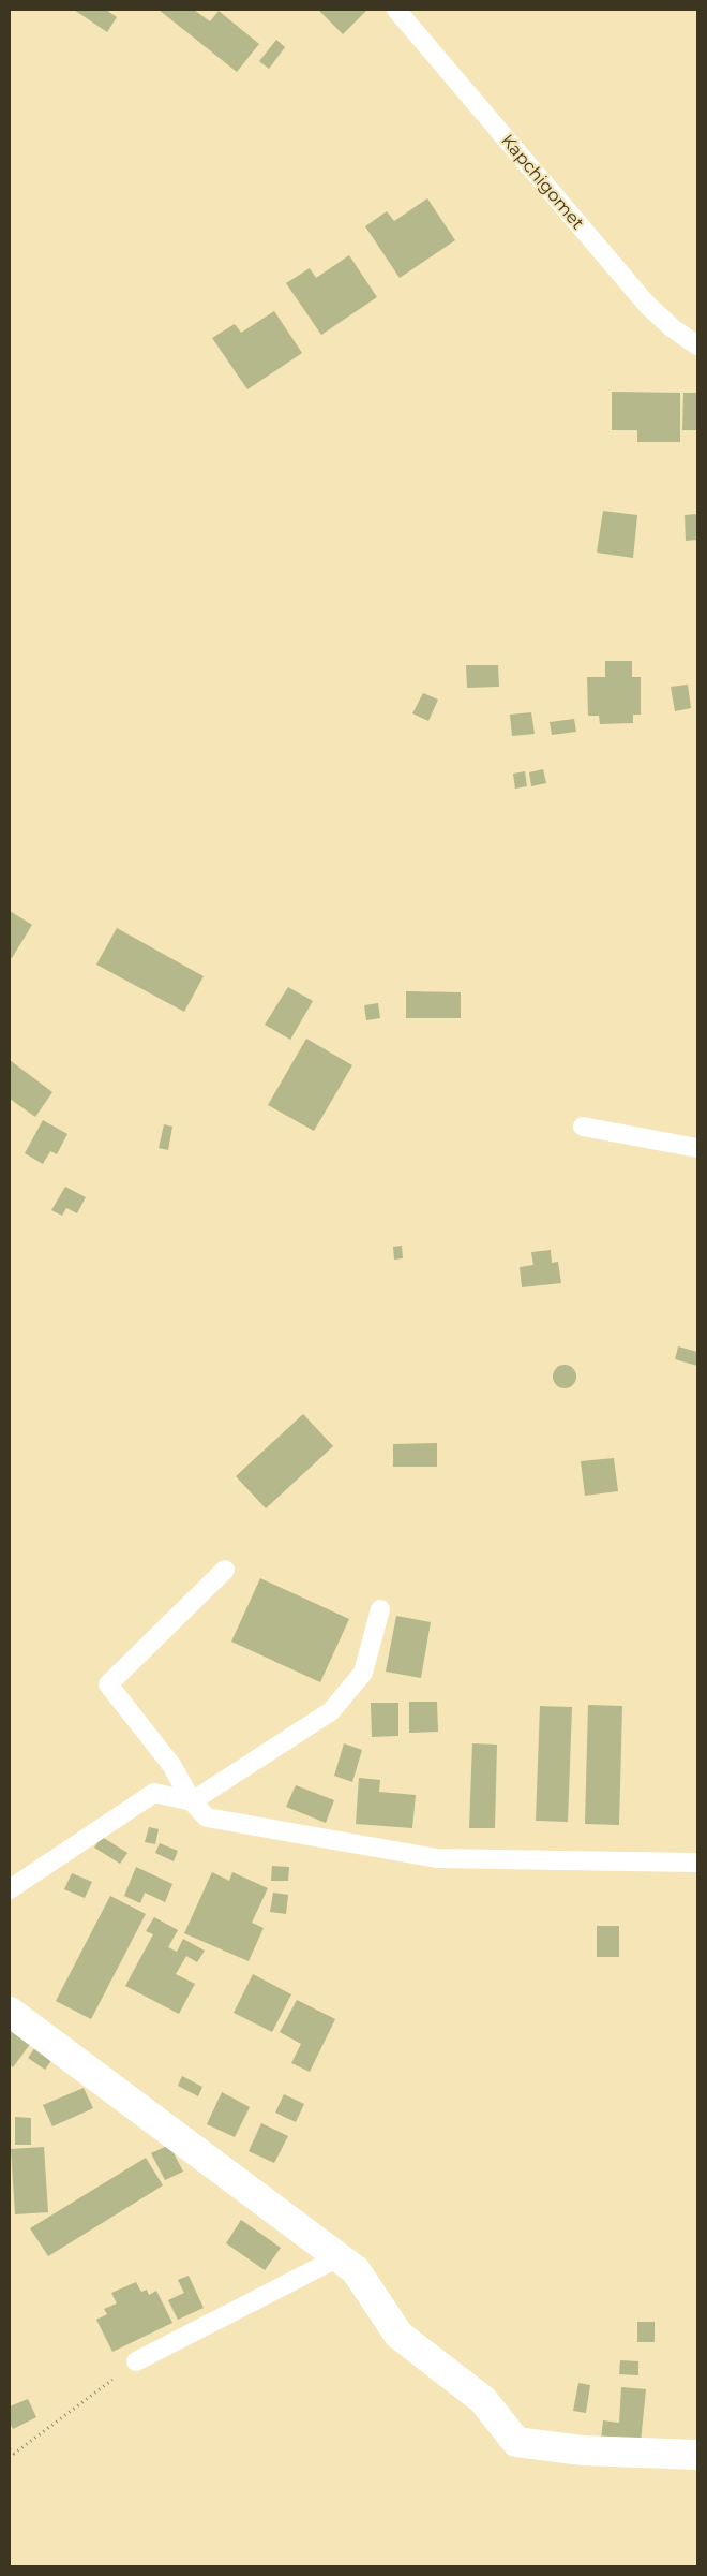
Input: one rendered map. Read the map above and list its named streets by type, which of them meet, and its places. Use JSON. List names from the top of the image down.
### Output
{
  "streets": {
    "lane": ["Kapchigomet"]
  }
}
